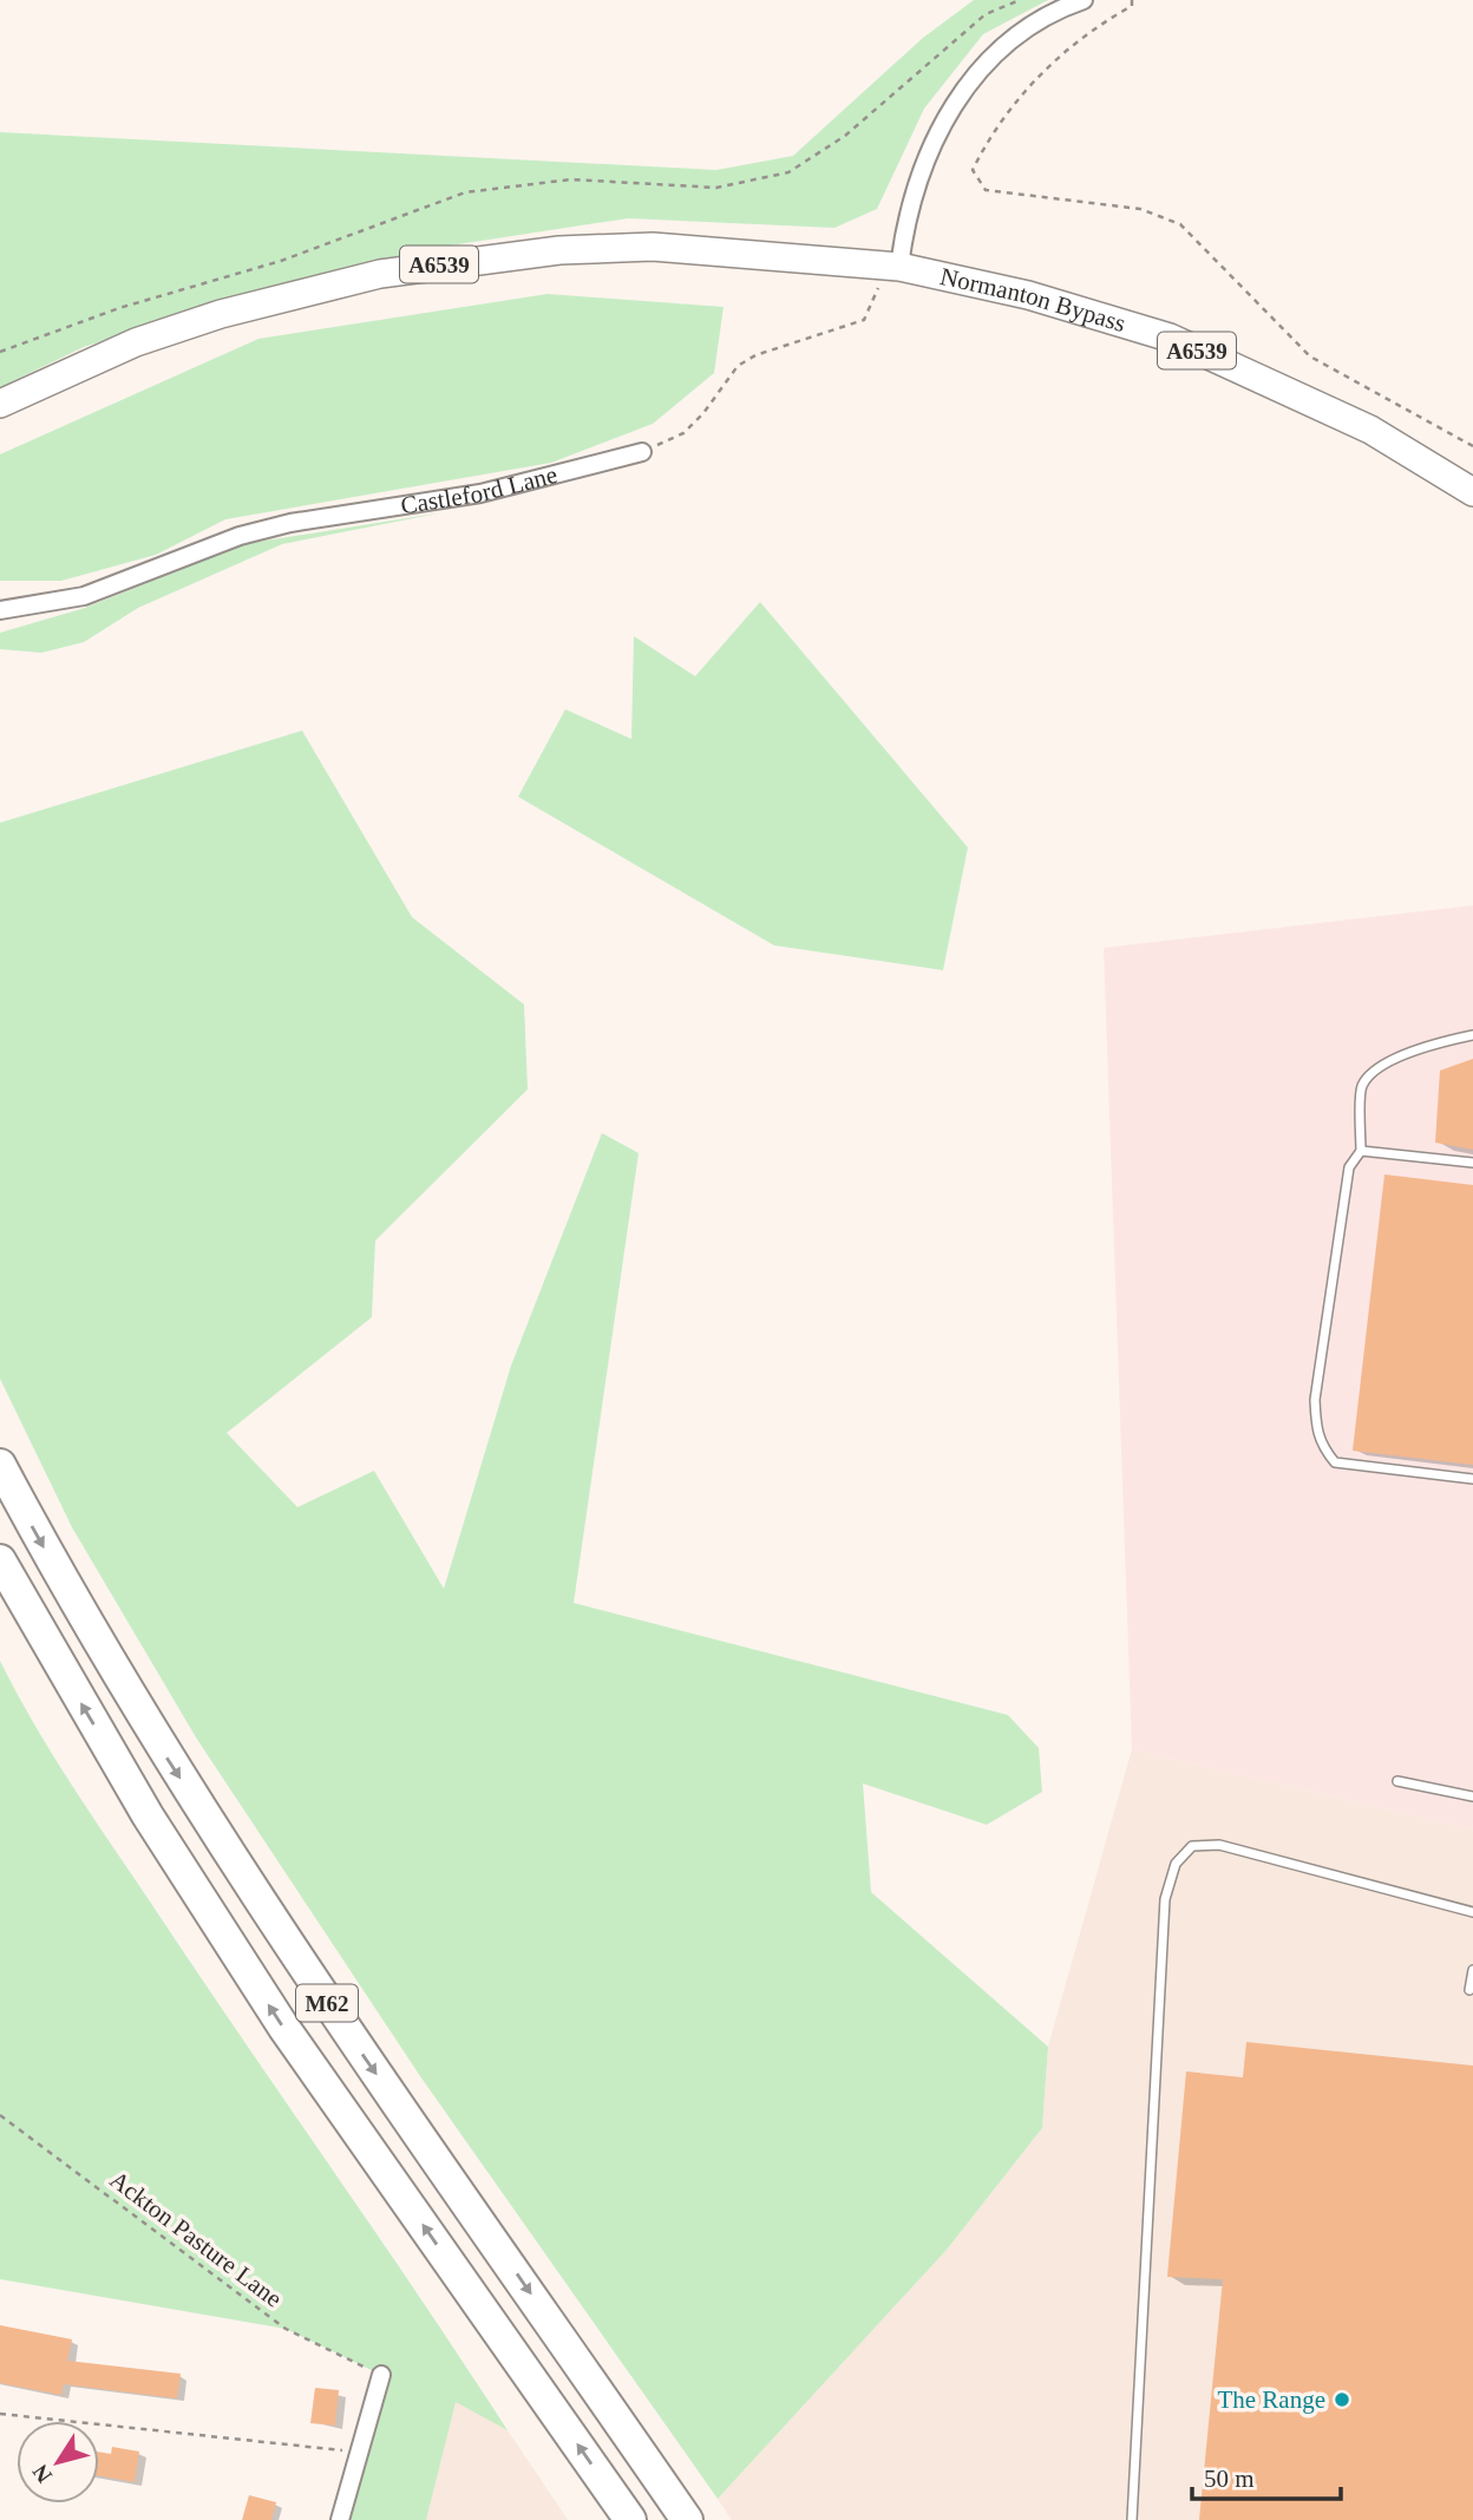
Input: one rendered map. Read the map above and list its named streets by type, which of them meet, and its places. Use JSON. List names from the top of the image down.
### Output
{
  "streets": {
    "highway": ["M62"],
    "main road": ["A6539", "Normanton Bypass"],
    "street": ["Castleford Lane"],
    "path": ["Ackton Pasture Lane"]
  },
  "crossings": [
    ["A6539", "Normanton Bypass"]
  ],
  "places": ["The Range"],
  "scale_bar": "50 m",
  "north": "bottom left"
}
